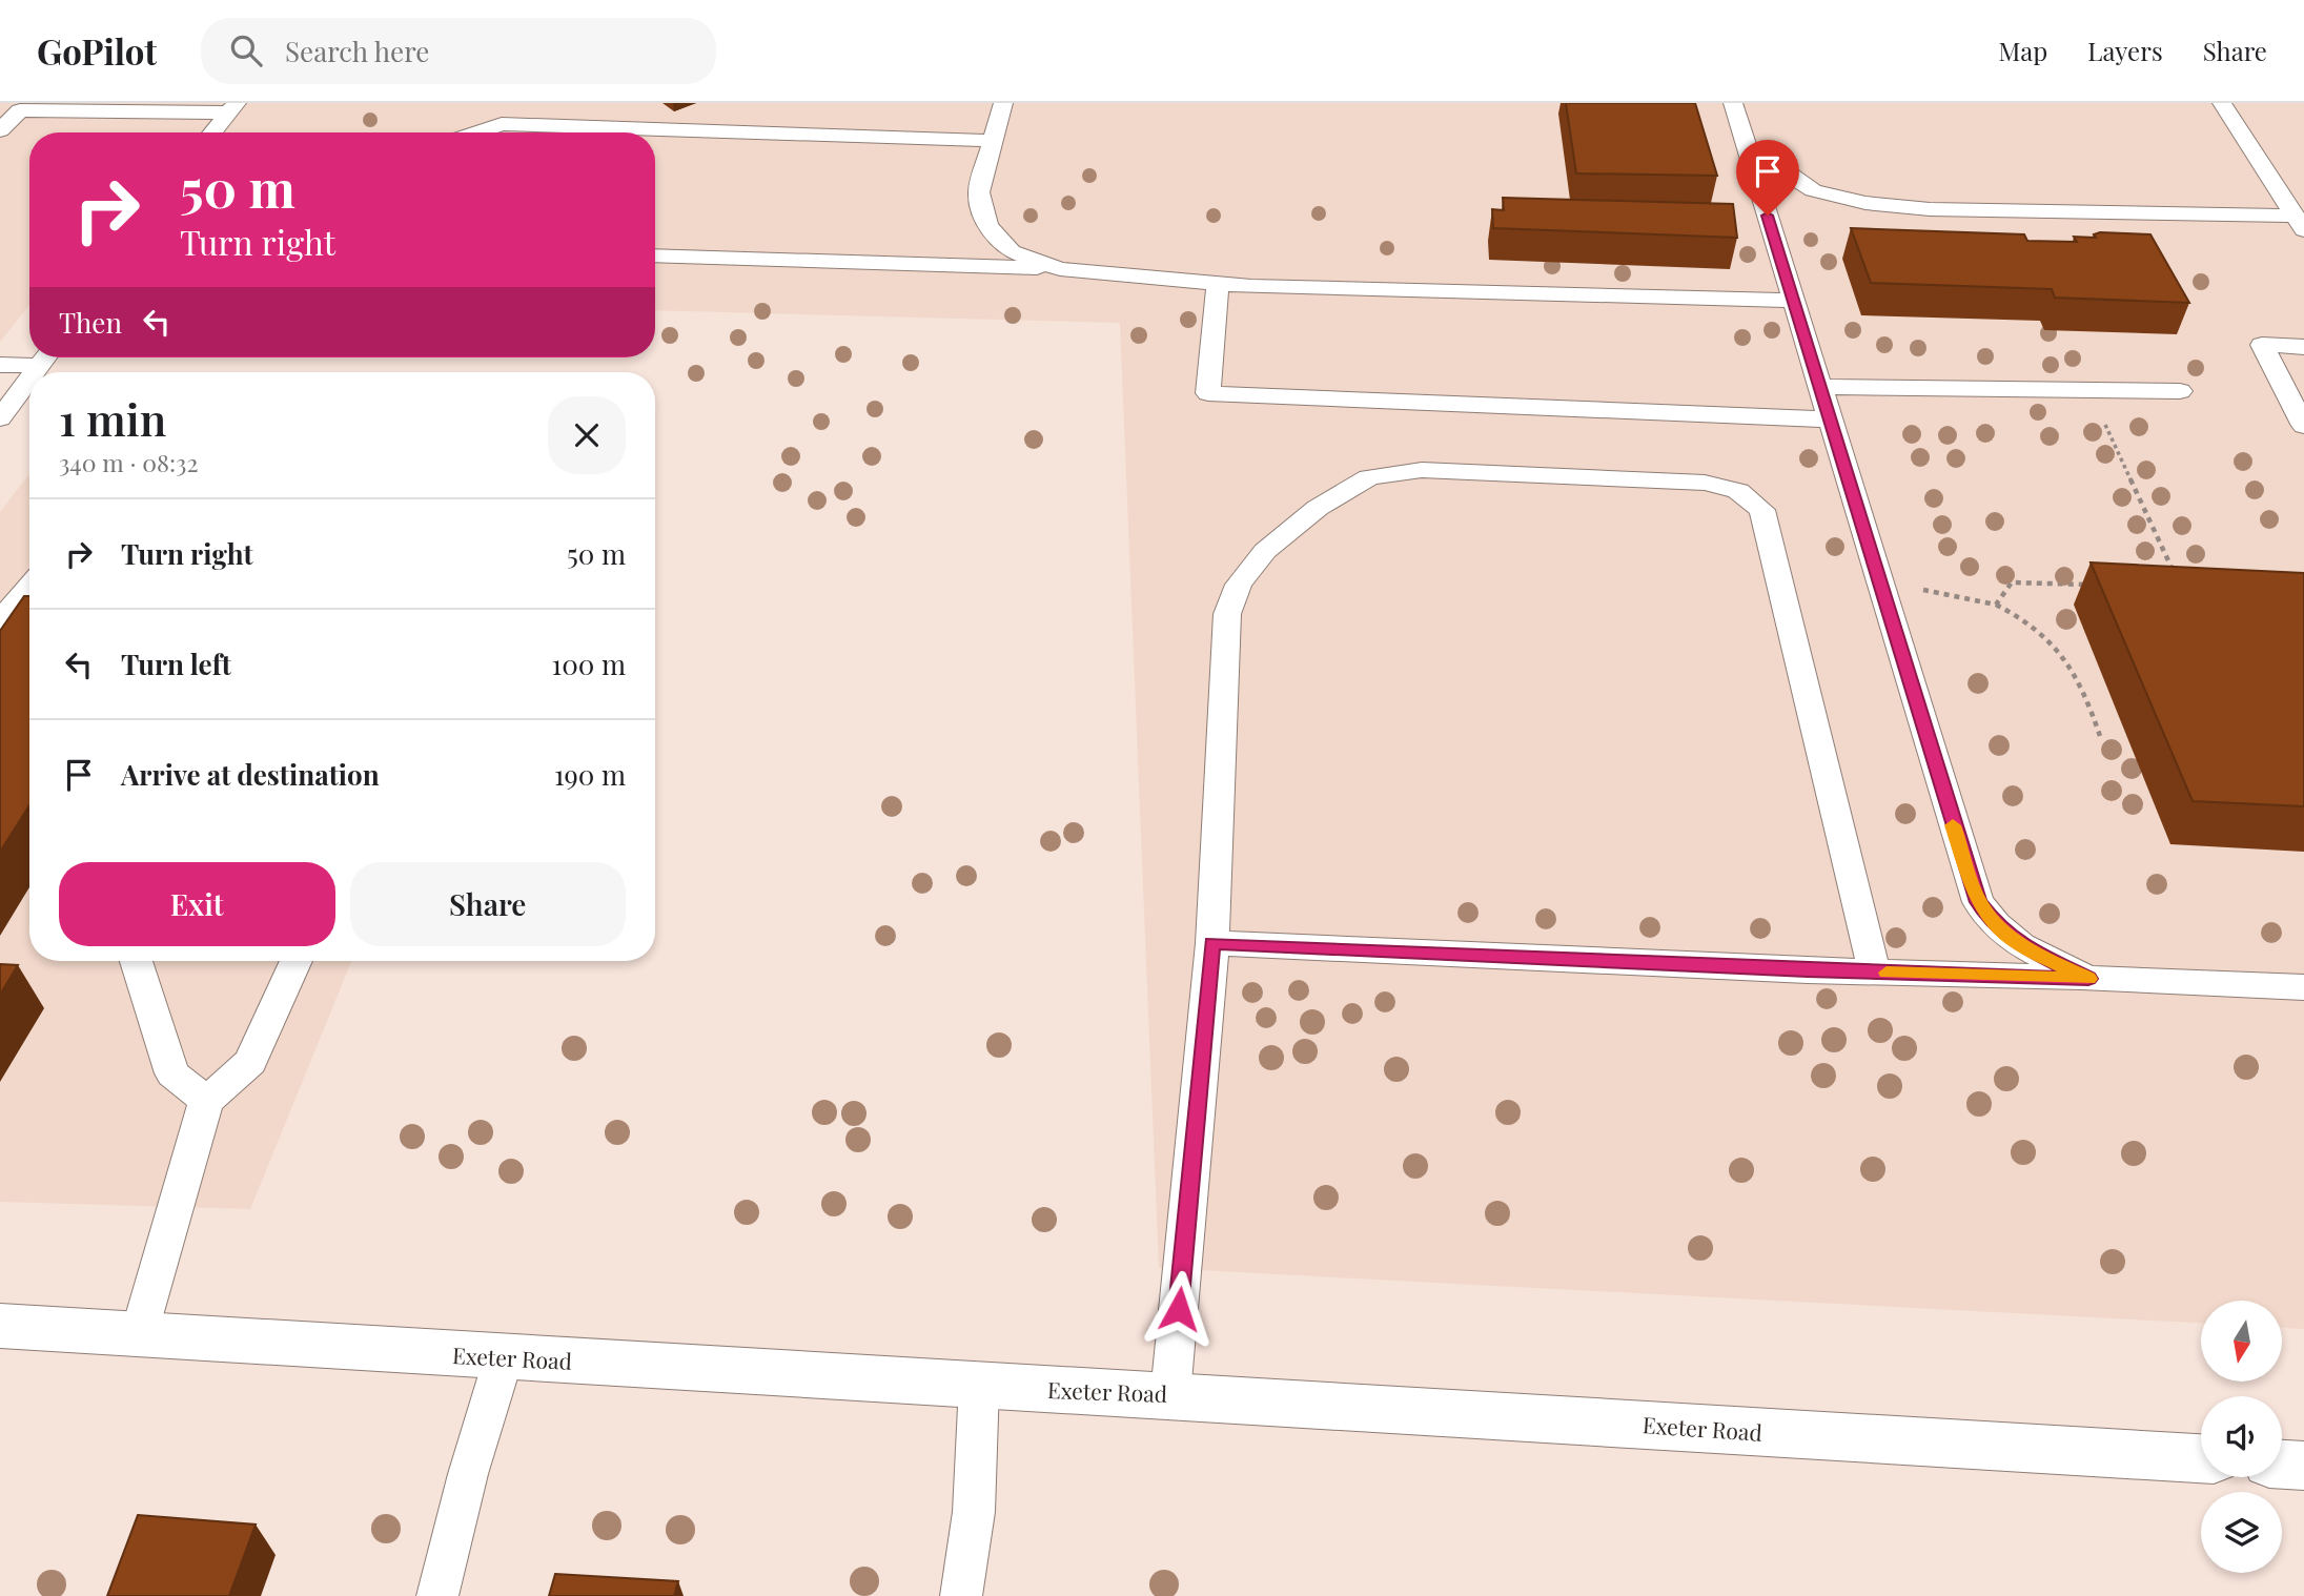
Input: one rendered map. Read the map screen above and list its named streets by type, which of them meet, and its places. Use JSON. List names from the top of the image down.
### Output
{
  "streets": {
    "main road": ["Exeter Road"]
  },
  "north": "bottom",
  "page": {
    "header": "GoPilot",
    "search": "Search here",
    "nav": ["Map", "Layers", "Share"],
    "turn": ["50 m", "Turn right"],
    "then": "Then",
    "heading": ["1 min", "340 m · 08:32"],
    "list": [
      {
        "name": "Turn right",
        "value": "50 m"
      },
      {
        "name": "Turn left",
        "value": "100 m"
      },
      {
        "name": "Arrive at destination",
        "value": "190 m"
      }
    ],
    "buttons": ["Exit", "Share"]
  }
}
